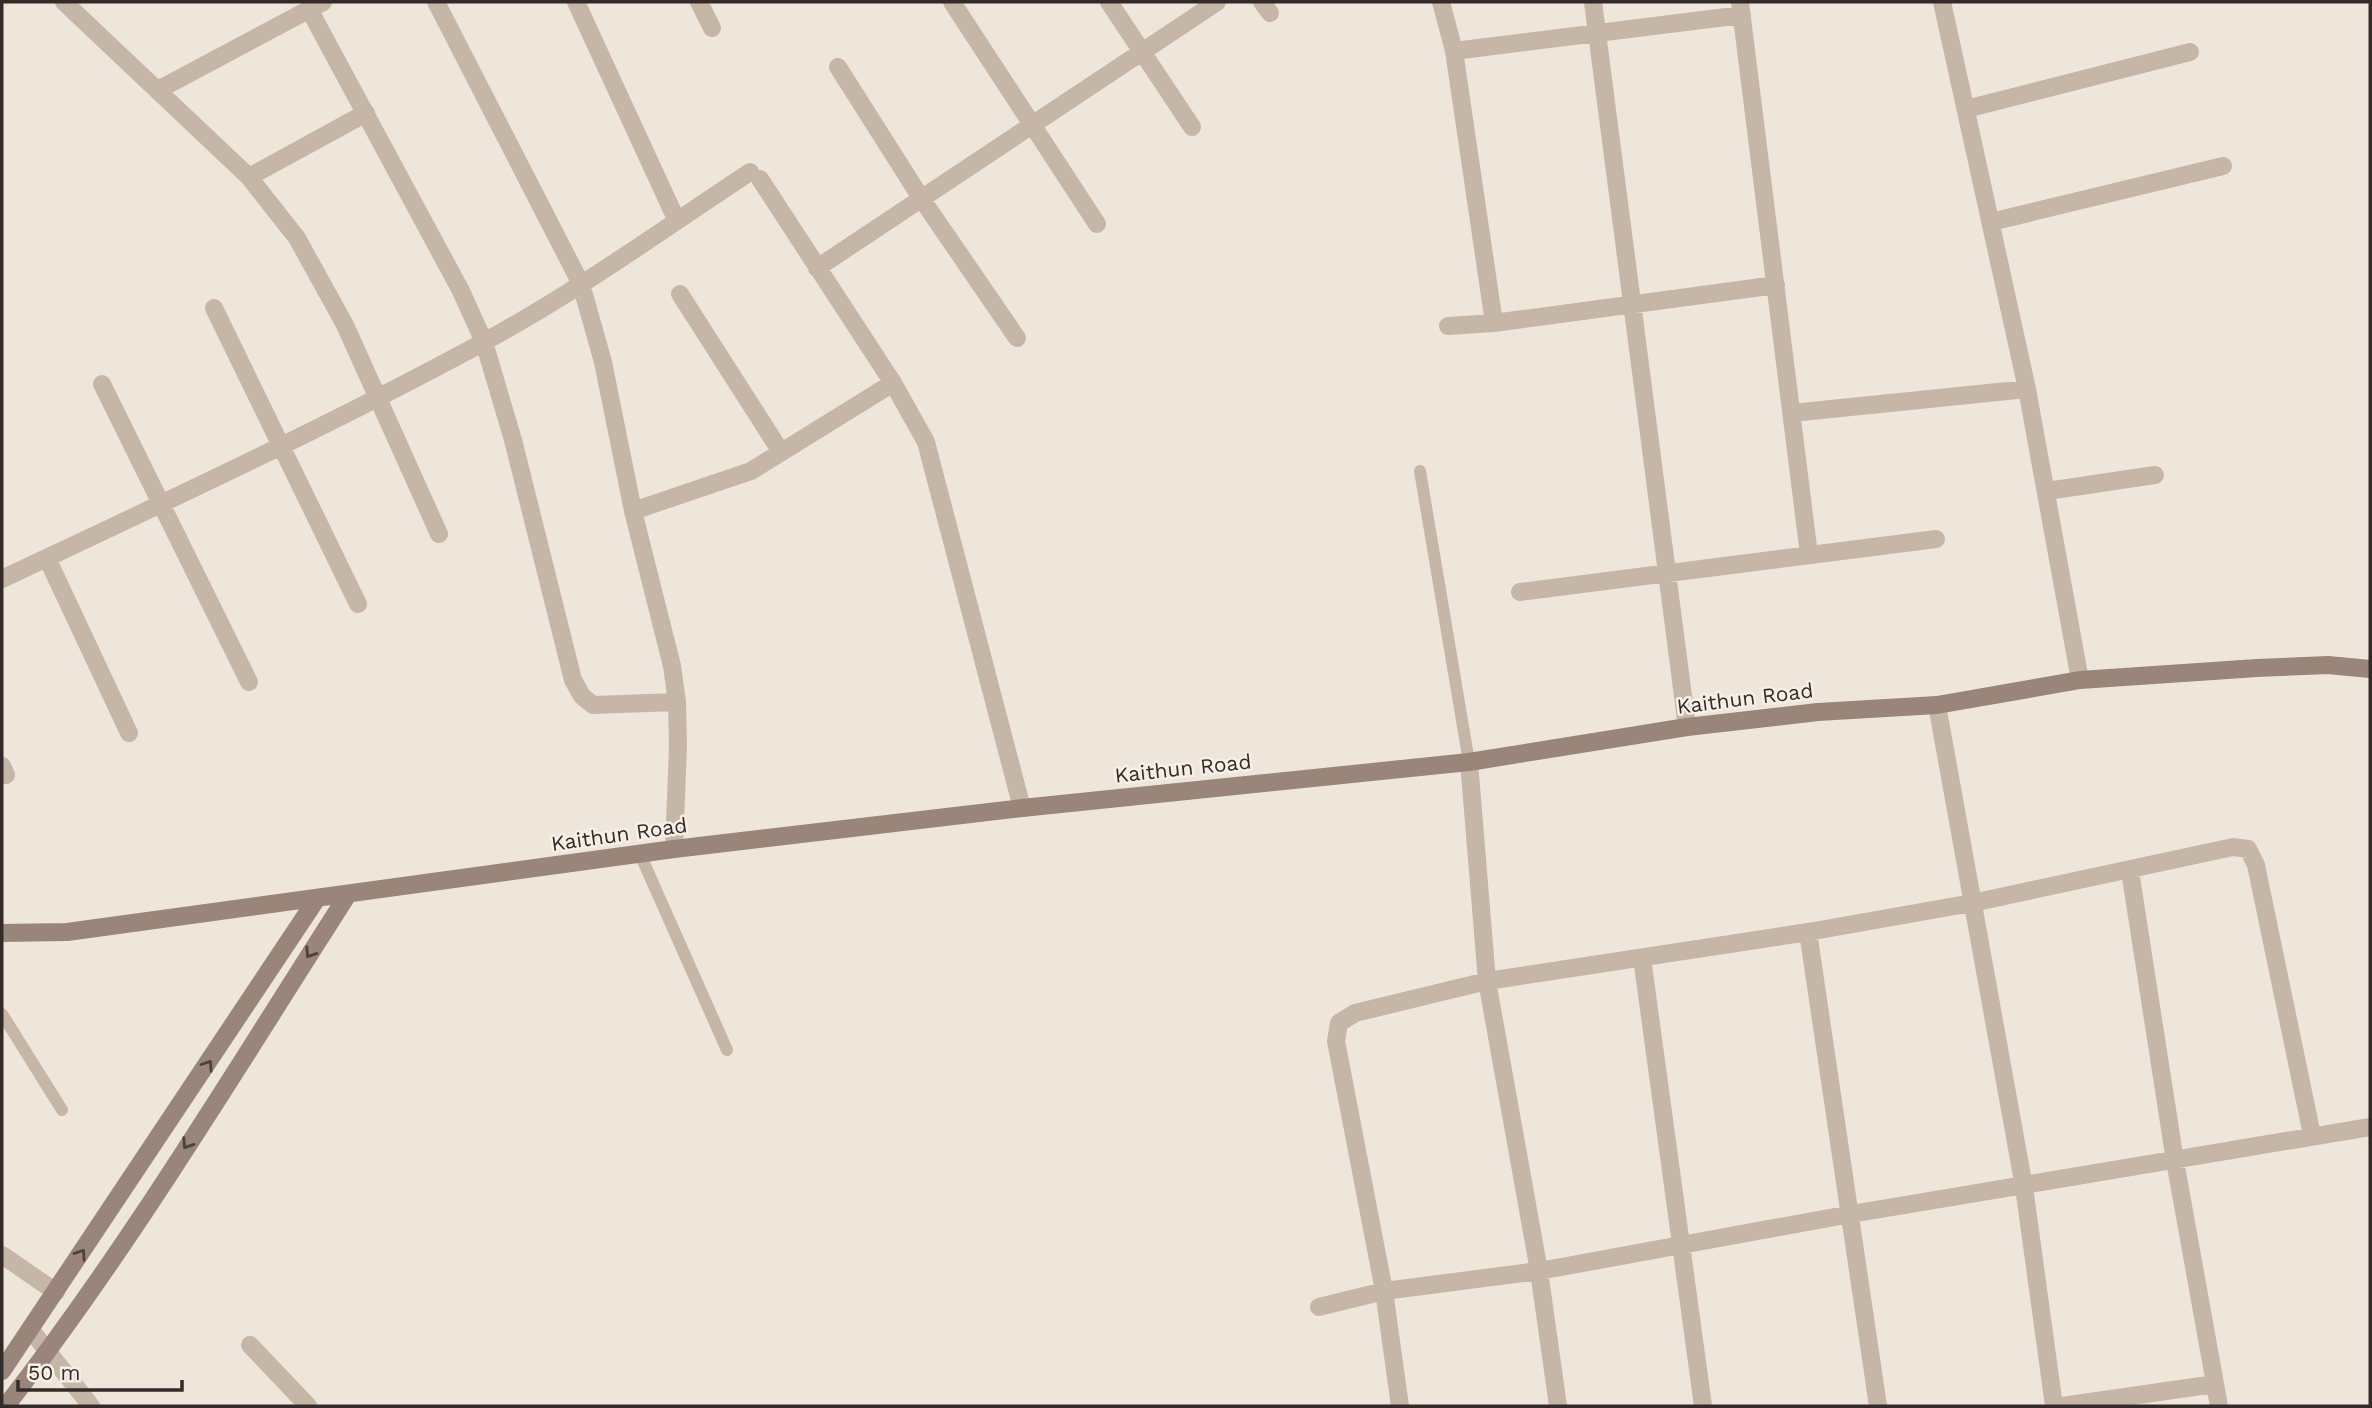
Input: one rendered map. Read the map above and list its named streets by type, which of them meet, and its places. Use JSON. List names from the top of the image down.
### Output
{
  "streets": {
    "street": ["Kaithun Road"]
  },
  "scale_bar": "50 m"
}
